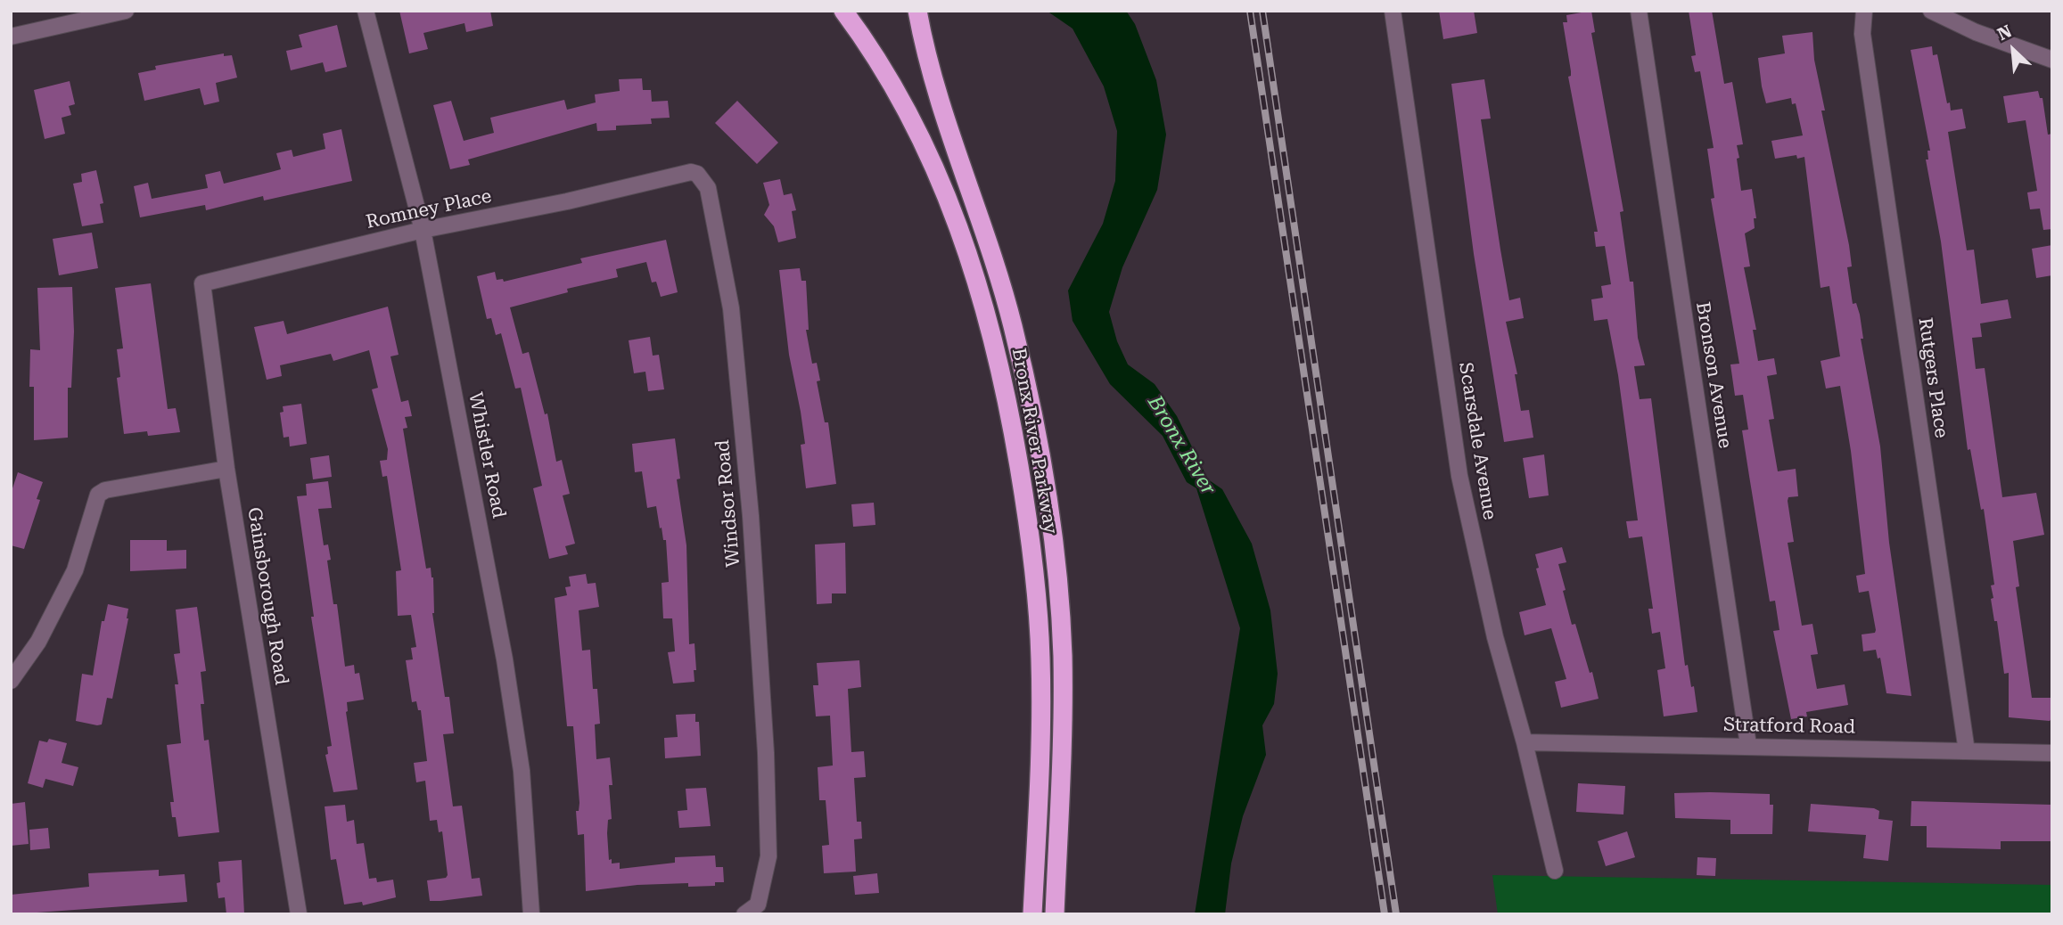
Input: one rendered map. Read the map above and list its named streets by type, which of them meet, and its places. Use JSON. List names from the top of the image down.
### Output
{
  "streets": {
    "highway": ["Bronx River Parkway"],
    "street": [
      "Romney Place",
      "Bronson Avenue",
      "Rutgers Place",
      "Scarsdale Avenue",
      "Whistler Road",
      "Windsor Road",
      "Gainsborough Road",
      "Stratford Road"
    ]
  },
  "crossings": [
    ["Romney Place", "Whistler Road"],
    ["Romney Place", "Windsor Road"],
    ["Romney Place", "Gainsborough Road"],
    ["Bronson Avenue", "Stratford Road"],
    ["Rutgers Place", "Stratford Road"],
    ["Scarsdale Avenue", "Stratford Road"]
  ],
  "water": ["Bronx River"],
  "north": "top left"
}
